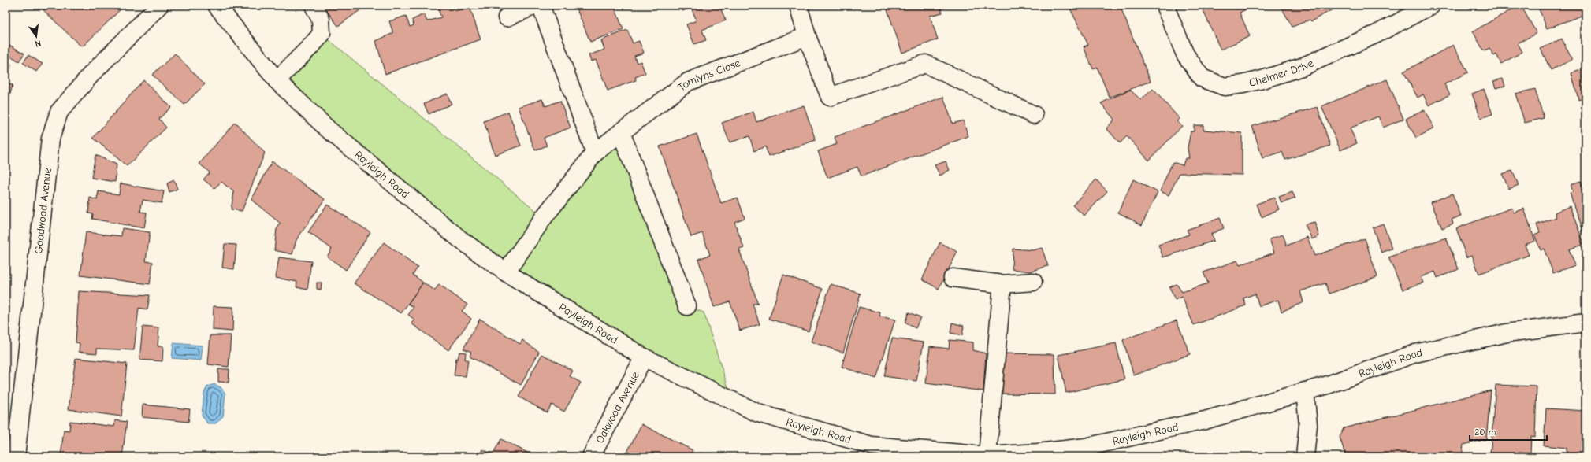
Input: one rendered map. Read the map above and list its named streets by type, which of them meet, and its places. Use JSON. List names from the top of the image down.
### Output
{
  "streets": {
    "street": [
      "Chelmer Drive",
      "Tomlyns Close",
      "Rayleigh Road",
      "Goodwood Avenue",
      "Oakwood Avenue"
    ]
  },
  "crossings": [
    ["Tomlyns Close", "Rayleigh Road"],
    ["Rayleigh Road", "Oakwood Avenue"]
  ],
  "scale_bar": "20 m",
  "north": "bottom"
}
